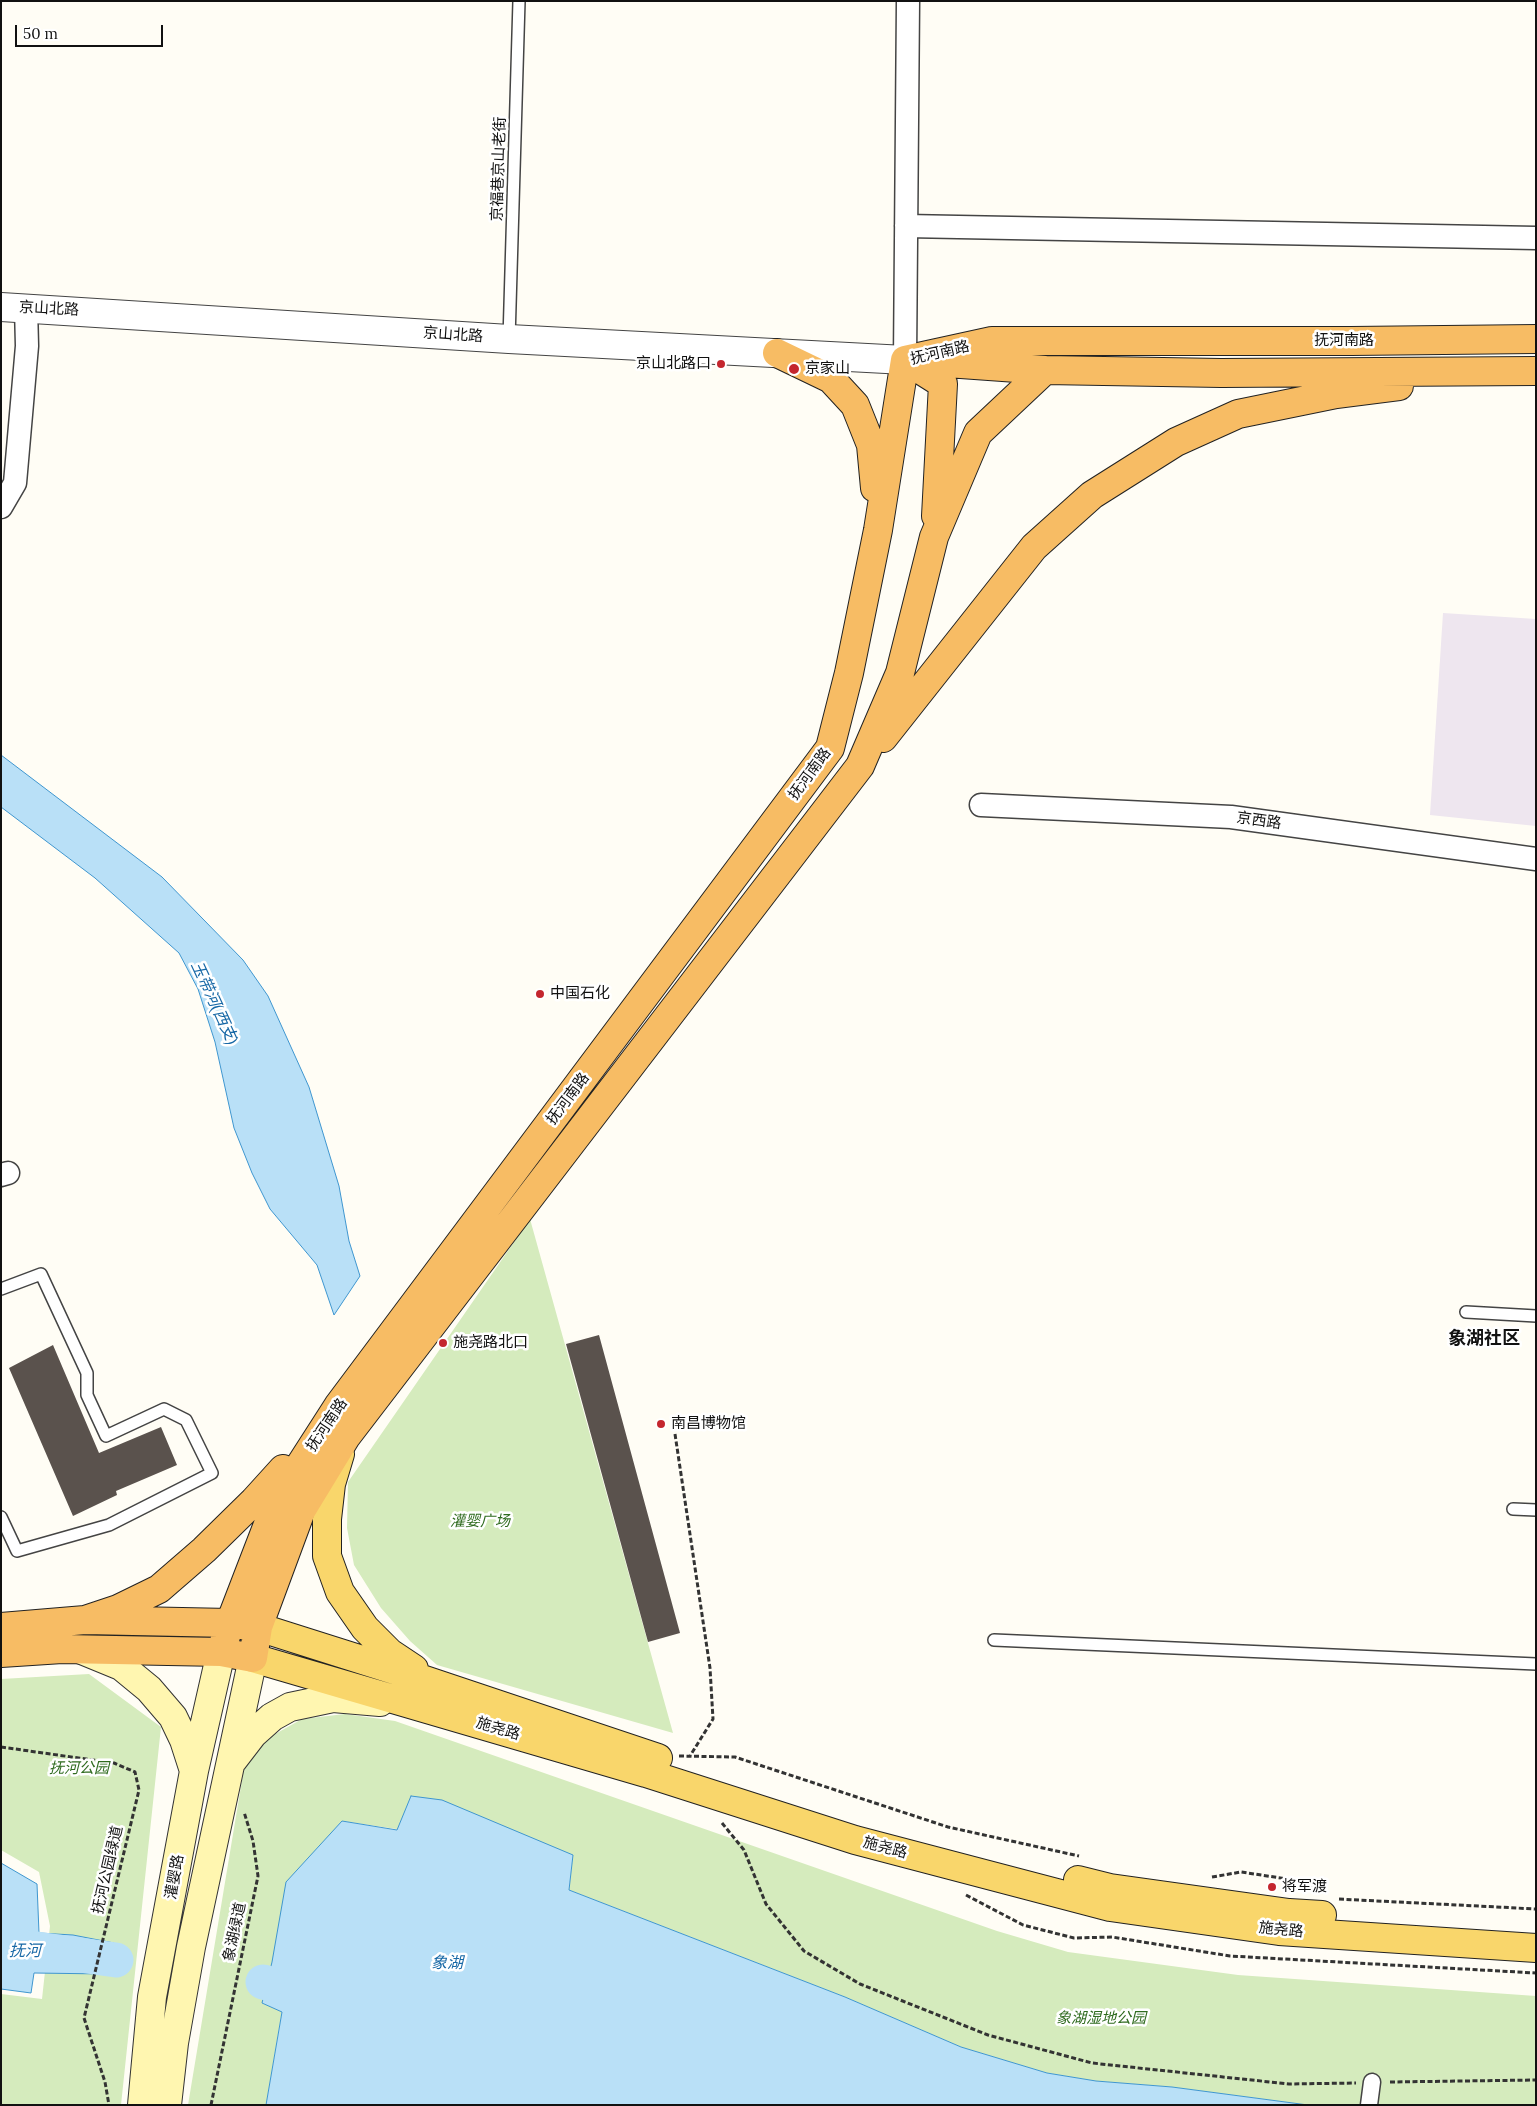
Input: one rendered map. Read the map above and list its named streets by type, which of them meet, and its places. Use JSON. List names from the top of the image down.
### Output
{
  "streets": {
    "highway": ["抚河南路"],
    "main road": ["施尧路", "灌婴路"],
    "street": ["京山北路", "京西路"],
    "lane": ["京福巷京山老街"],
    "path": ["抚河公园绿道", "象湖绿道"]
  },
  "crossings": [
    ["京福巷京山老街", "京山北路"],
    ["京山北路", "抚河南路"],
    ["抚河南路", "施尧路"],
    ["抚河南路", "灌婴路"],
    ["施尧路", "灌婴路"]
  ],
  "districts": ["象湖社区"],
  "water": ["玉带河(西支)", "抚河", "象湖"],
  "parks": ["灌婴广场", "抚河公园", "象湖湿地公园"],
  "places": [
    "京山北路口",
    "京家山",
    "中国石化",
    "施尧路北口",
    "南昌博物馆",
    "将军渡"
  ],
  "scale_bar": "50 m"
}
